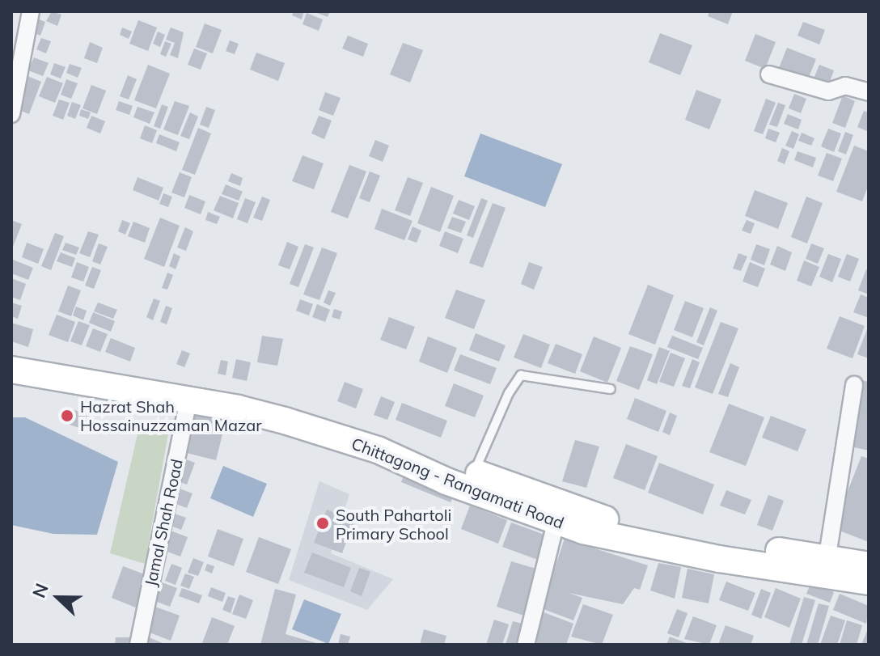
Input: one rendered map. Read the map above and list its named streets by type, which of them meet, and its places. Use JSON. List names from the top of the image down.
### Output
{
  "streets": {
    "highway": ["Chittagong - Rangamati Road"],
    "street": ["Jamal Shah Road"]
  },
  "crossings": [
    ["Chittagong - Rangamati Road", "Jamal Shah Road"]
  ],
  "places": ["Hazrat Shah Hossainuzzaman Mazar", "South Pahartoli Primary School"],
  "north": "left"
}
